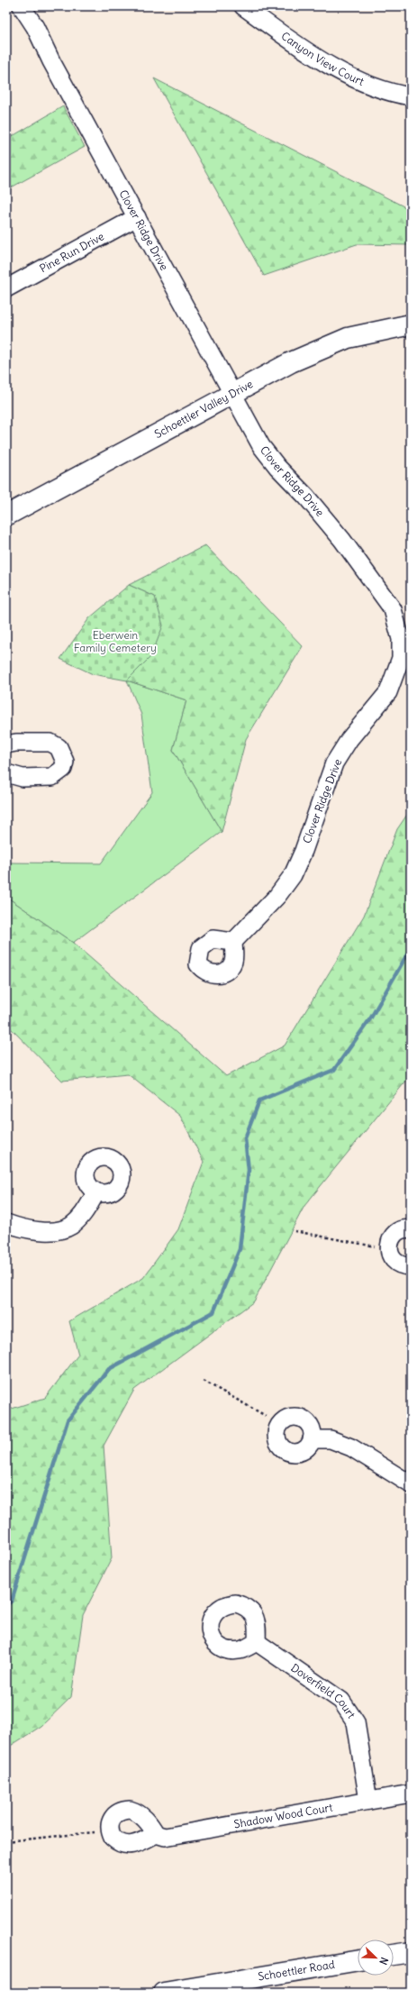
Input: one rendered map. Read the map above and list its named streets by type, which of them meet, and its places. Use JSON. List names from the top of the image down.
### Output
{
  "streets": {
    "street": [
      "Canyon View Court",
      "Clover Ridge Drive",
      "Pine Run Drive",
      "Schoettler Valley Drive",
      "Doverfield Court",
      "Shadow Wood Court",
      "Schoettler Road"
    ]
  },
  "crossings": [
    ["Clover Ridge Drive", "Pine Run Drive"],
    ["Clover Ridge Drive", "Schoettler Valley Drive"],
    ["Doverfield Court", "Shadow Wood Court"]
  ],
  "parks": ["Eberwein Family Cemetery"],
  "north": "bottom right"
}
